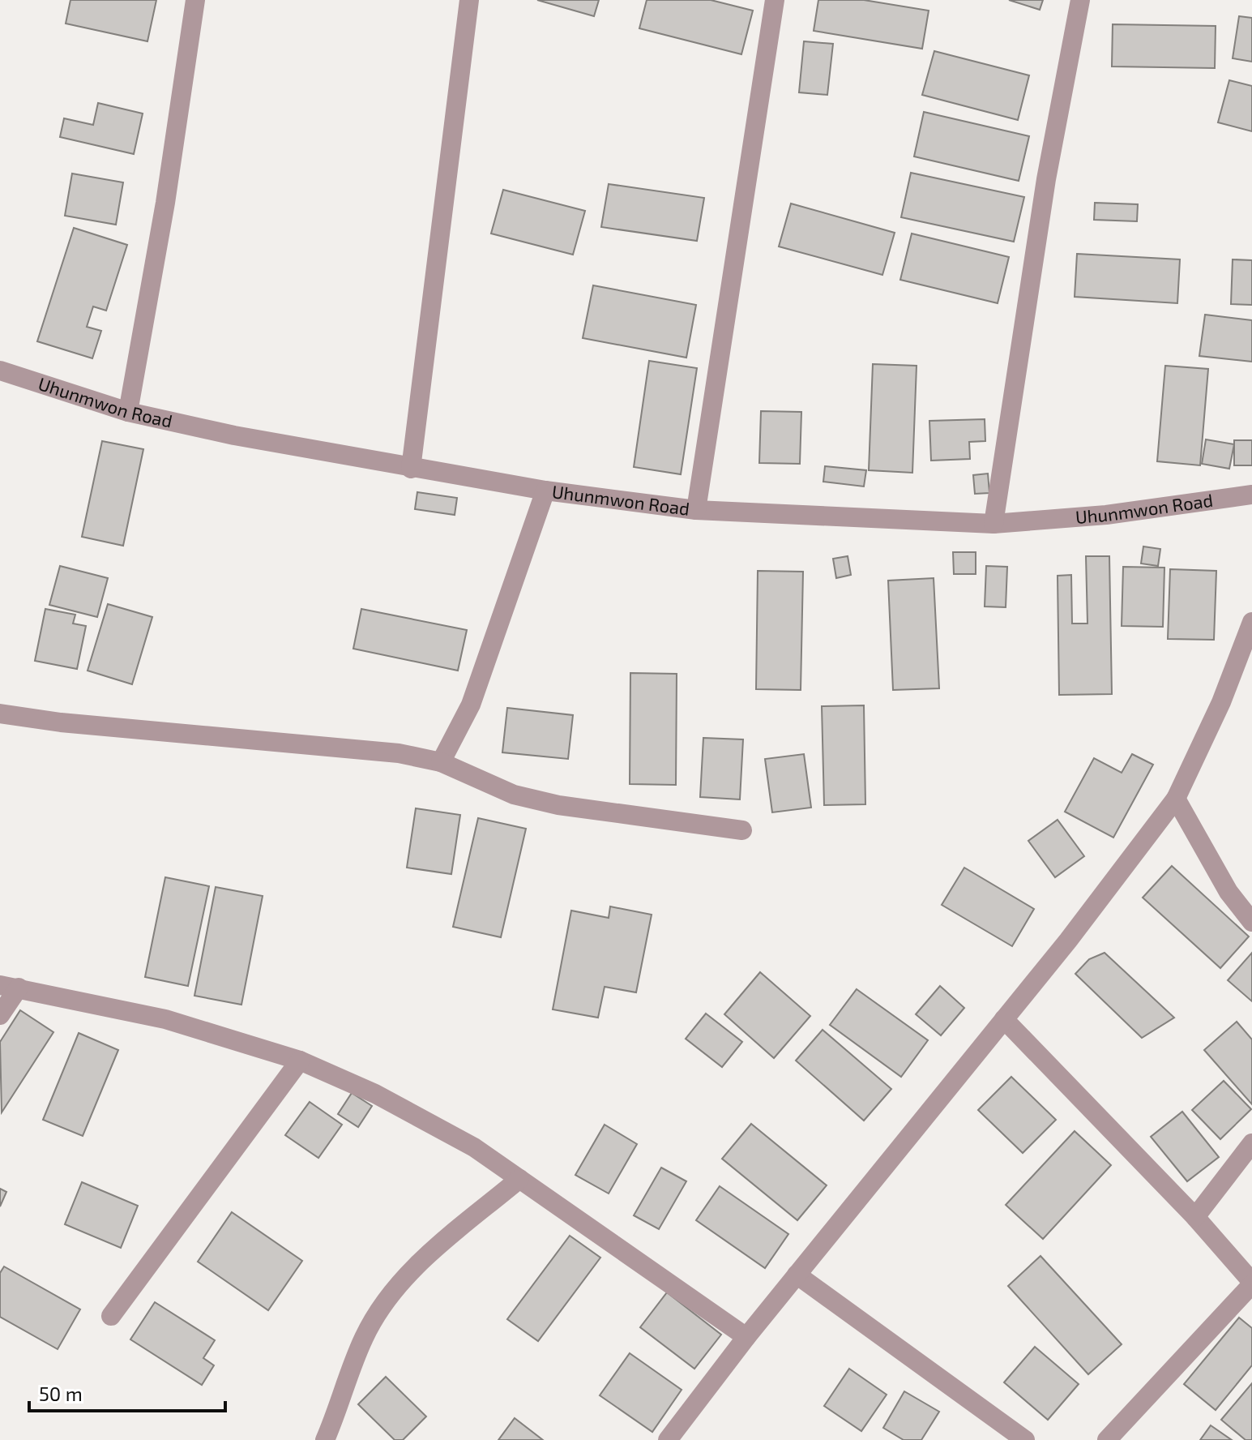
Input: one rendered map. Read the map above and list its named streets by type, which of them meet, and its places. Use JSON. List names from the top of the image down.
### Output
{
  "streets": {
    "street": ["Uhunmwon Road"]
  },
  "scale_bar": "50 m"
}
